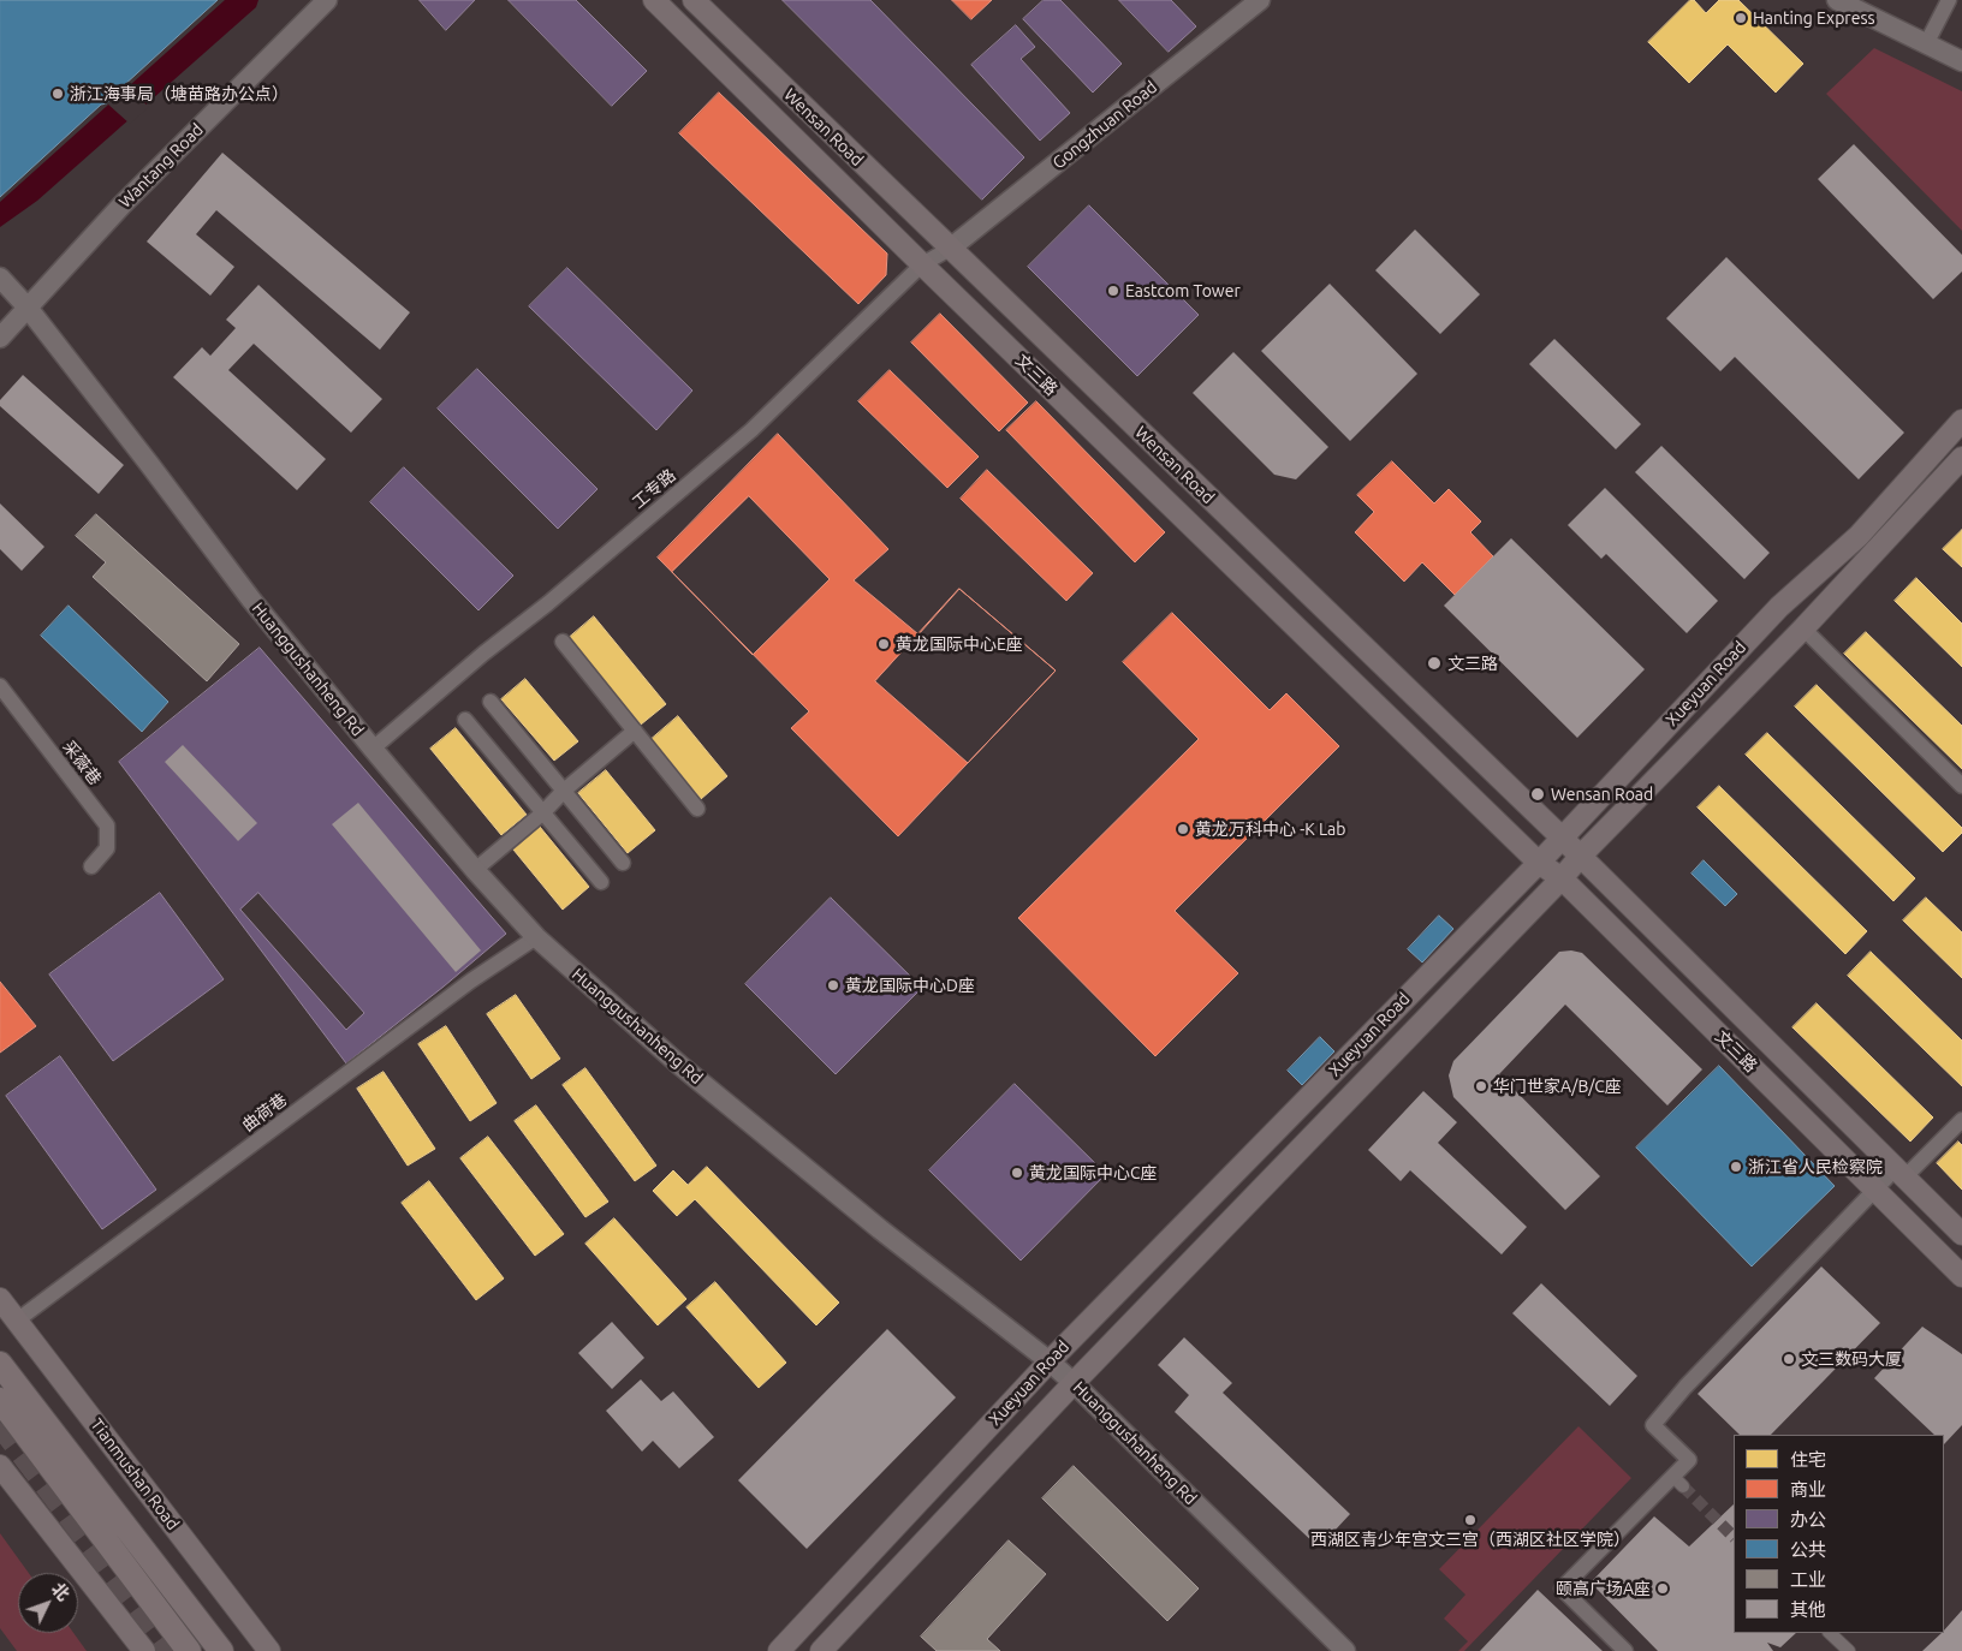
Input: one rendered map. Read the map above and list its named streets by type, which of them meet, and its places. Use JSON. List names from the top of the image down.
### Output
{
  "streets": {
    "main road": [
      "Wensan Road",
      "文三路",
      "Xueyuan Road",
      "Tianmushan Road"
    ],
    "street": [
      "Gongzhuan Road",
      "Wantang Road",
      "工专路",
      "Huanggushanheng Rd",
      "采薇巷",
      "曲荷巷"
    ]
  },
  "crossings": [
    ["Gongzhuan Road", "Wensan Road"],
    ["Gongzhuan Road", "工专路"],
    ["Wensan Road", "工专路"],
    ["Wensan Road", "Xueyuan Road"],
    ["Wantang Road", "Huanggushanheng Rd"],
    ["文三路", "工专路"],
    ["文三路", "Xueyuan Road"],
    ["工专路", "Huanggushanheng Rd"],
    ["Huanggushanheng Rd", "Xueyuan Road"],
    ["Huanggushanheng Rd", "曲荷巷"],
    ["曲荷巷", "Tianmushan Road"]
  ],
  "places": [
    "Hanting Express",
    "浙江海事局（塘苗路办公点）",
    "Eastcom Tower",
    "黄龙国际中心E座",
    "文三路",
    "Wensan Road",
    "黄龙万科中心 -K Lab",
    "黄龙国际中心D座",
    "华门世家A/B/C座",
    "浙江省人民检察院",
    "黄龙国际中心C座",
    "文三数码大厦",
    "西湖区青少年宫文三宫（西湖区社区学院）",
    "颐高广场A座"
  ],
  "legend": [
    "住宅",
    "商业",
    "办公",
    "公共",
    "工业",
    "其他"
  ],
  "north": "top right"
}
